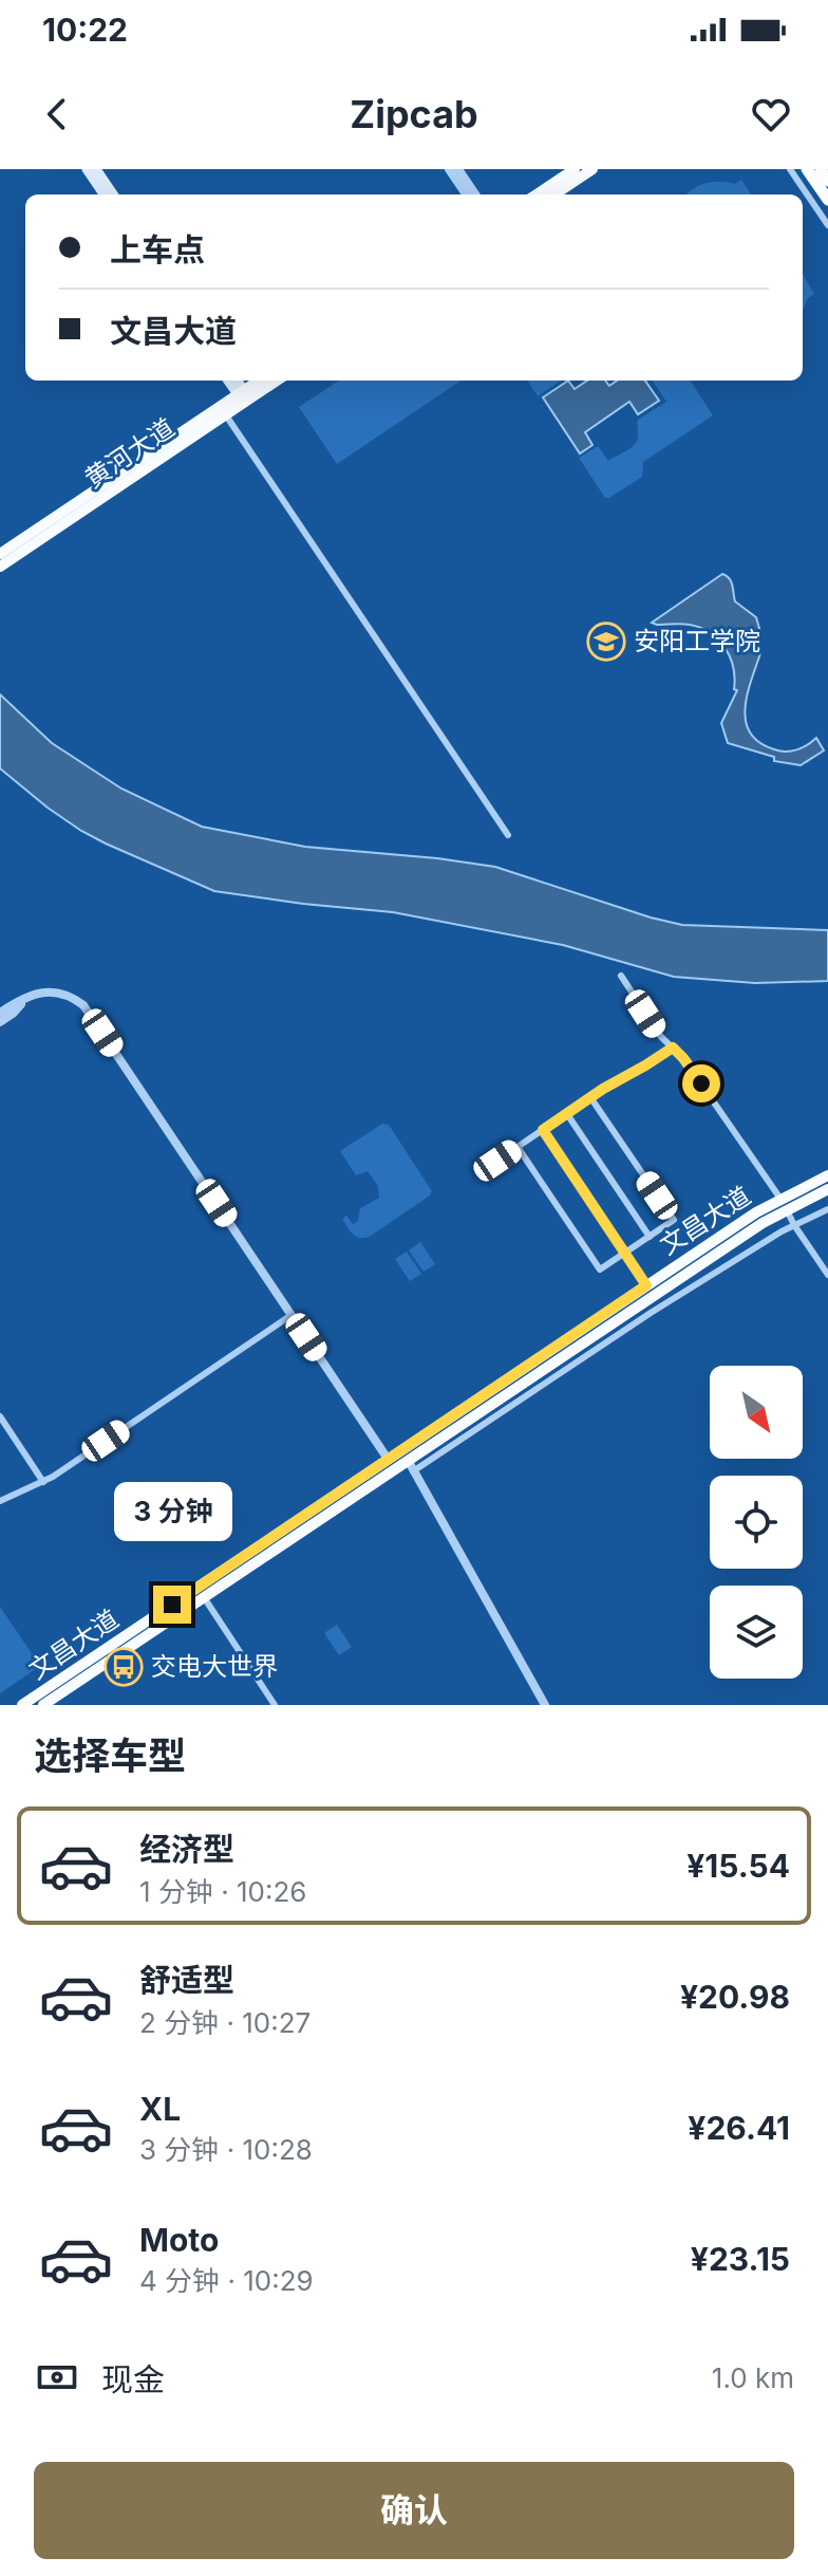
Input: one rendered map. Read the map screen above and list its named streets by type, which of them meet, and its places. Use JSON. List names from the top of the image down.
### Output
{
  "streets": {
    "main road": ["黄河大道", "文昌大道"]
  },
  "places": {
    "school or university": ["安阳工学院"],
    "bus stop": ["交电大世界"]
  },
  "north": "bottom right",
  "page": {
    "status": "10:22",
    "header": "Zipcab",
    "banner": ["上车点", "文昌大道"],
    "bubble": "3 分钟",
    "heading": "选择车型",
    "list": [
      {
        "name": "经济型",
        "note": "1 分钟 · 10:26",
        "value": "¥15.54"
      },
      {
        "name": "舒适型",
        "note": "2 分钟 · 10:27",
        "value": "¥20.98"
      },
      {
        "name": "XL",
        "note": "3 分钟 · 10:28",
        "value": "¥26.41"
      },
      {
        "name": "Moto",
        "note": "4 分钟 · 10:29",
        "value": "¥23.15"
      }
    ],
    "pay": ["现金", "1.0 km"],
    "buttons": "确认"
  }
}
